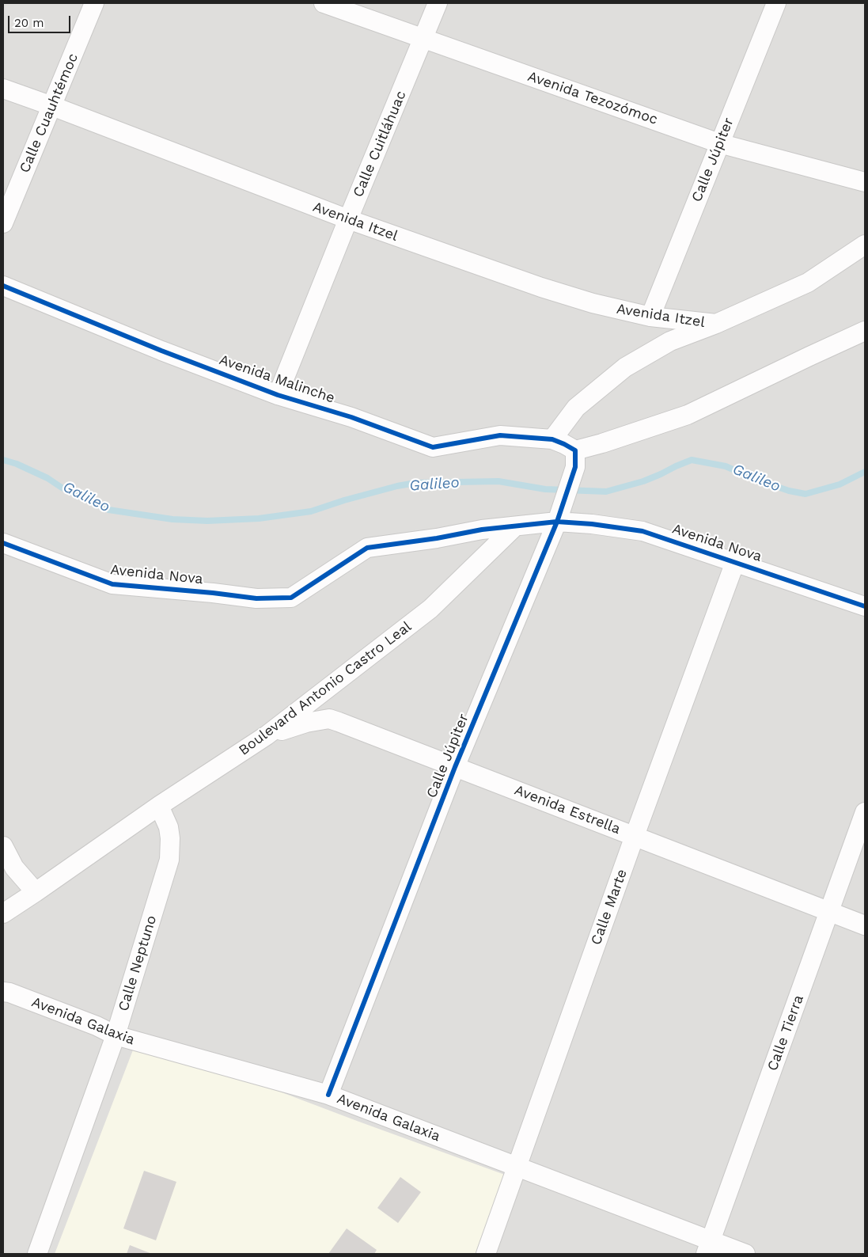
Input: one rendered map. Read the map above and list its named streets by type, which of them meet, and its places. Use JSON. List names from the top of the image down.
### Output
{
  "streets": {
    "street": [
      "Avenida Tezozómoc",
      "Calle Cuauhtémoc",
      "Calle Cuitláhuac",
      "Calle Júpiter",
      "Avenida Itzel",
      "Avenida Malinche",
      "Avenida Nova",
      "Boulevard Antonio Castro Leal",
      "Avenida Estrella",
      "Calle Marte",
      "Calle Neptuno",
      "Avenida Galaxia",
      "Calle Tierra"
    ]
  },
  "crossings": [
    ["Avenida Tezozómoc", "Calle Cuitláhuac"],
    ["Avenida Tezozómoc", "Calle Júpiter"],
    ["Calle Cuauhtémoc", "Avenida Itzel"],
    ["Calle Cuitláhuac", "Avenida Itzel"],
    ["Calle Cuitláhuac", "Avenida Malinche"],
    ["Calle Júpiter", "Avenida Itzel"],
    ["Calle Júpiter", "Avenida Nova"],
    ["Calle Júpiter", "Avenida Estrella"],
    ["Calle Júpiter", "Avenida Galaxia"],
    ["Avenida Nova", "Boulevard Antonio Castro Leal"],
    ["Avenida Nova", "Calle Marte"],
    ["Boulevard Antonio Castro Leal", "Avenida Estrella"],
    ["Boulevard Antonio Castro Leal", "Calle Neptuno"],
    ["Avenida Estrella", "Calle Marte"],
    ["Avenida Estrella", "Calle Tierra"],
    ["Calle Marte", "Avenida Galaxia"],
    ["Calle Neptuno", "Avenida Galaxia"],
    ["Avenida Galaxia", "Calle Tierra"]
  ],
  "water": ["Galileo"],
  "scale_bar": "20 m"
}
